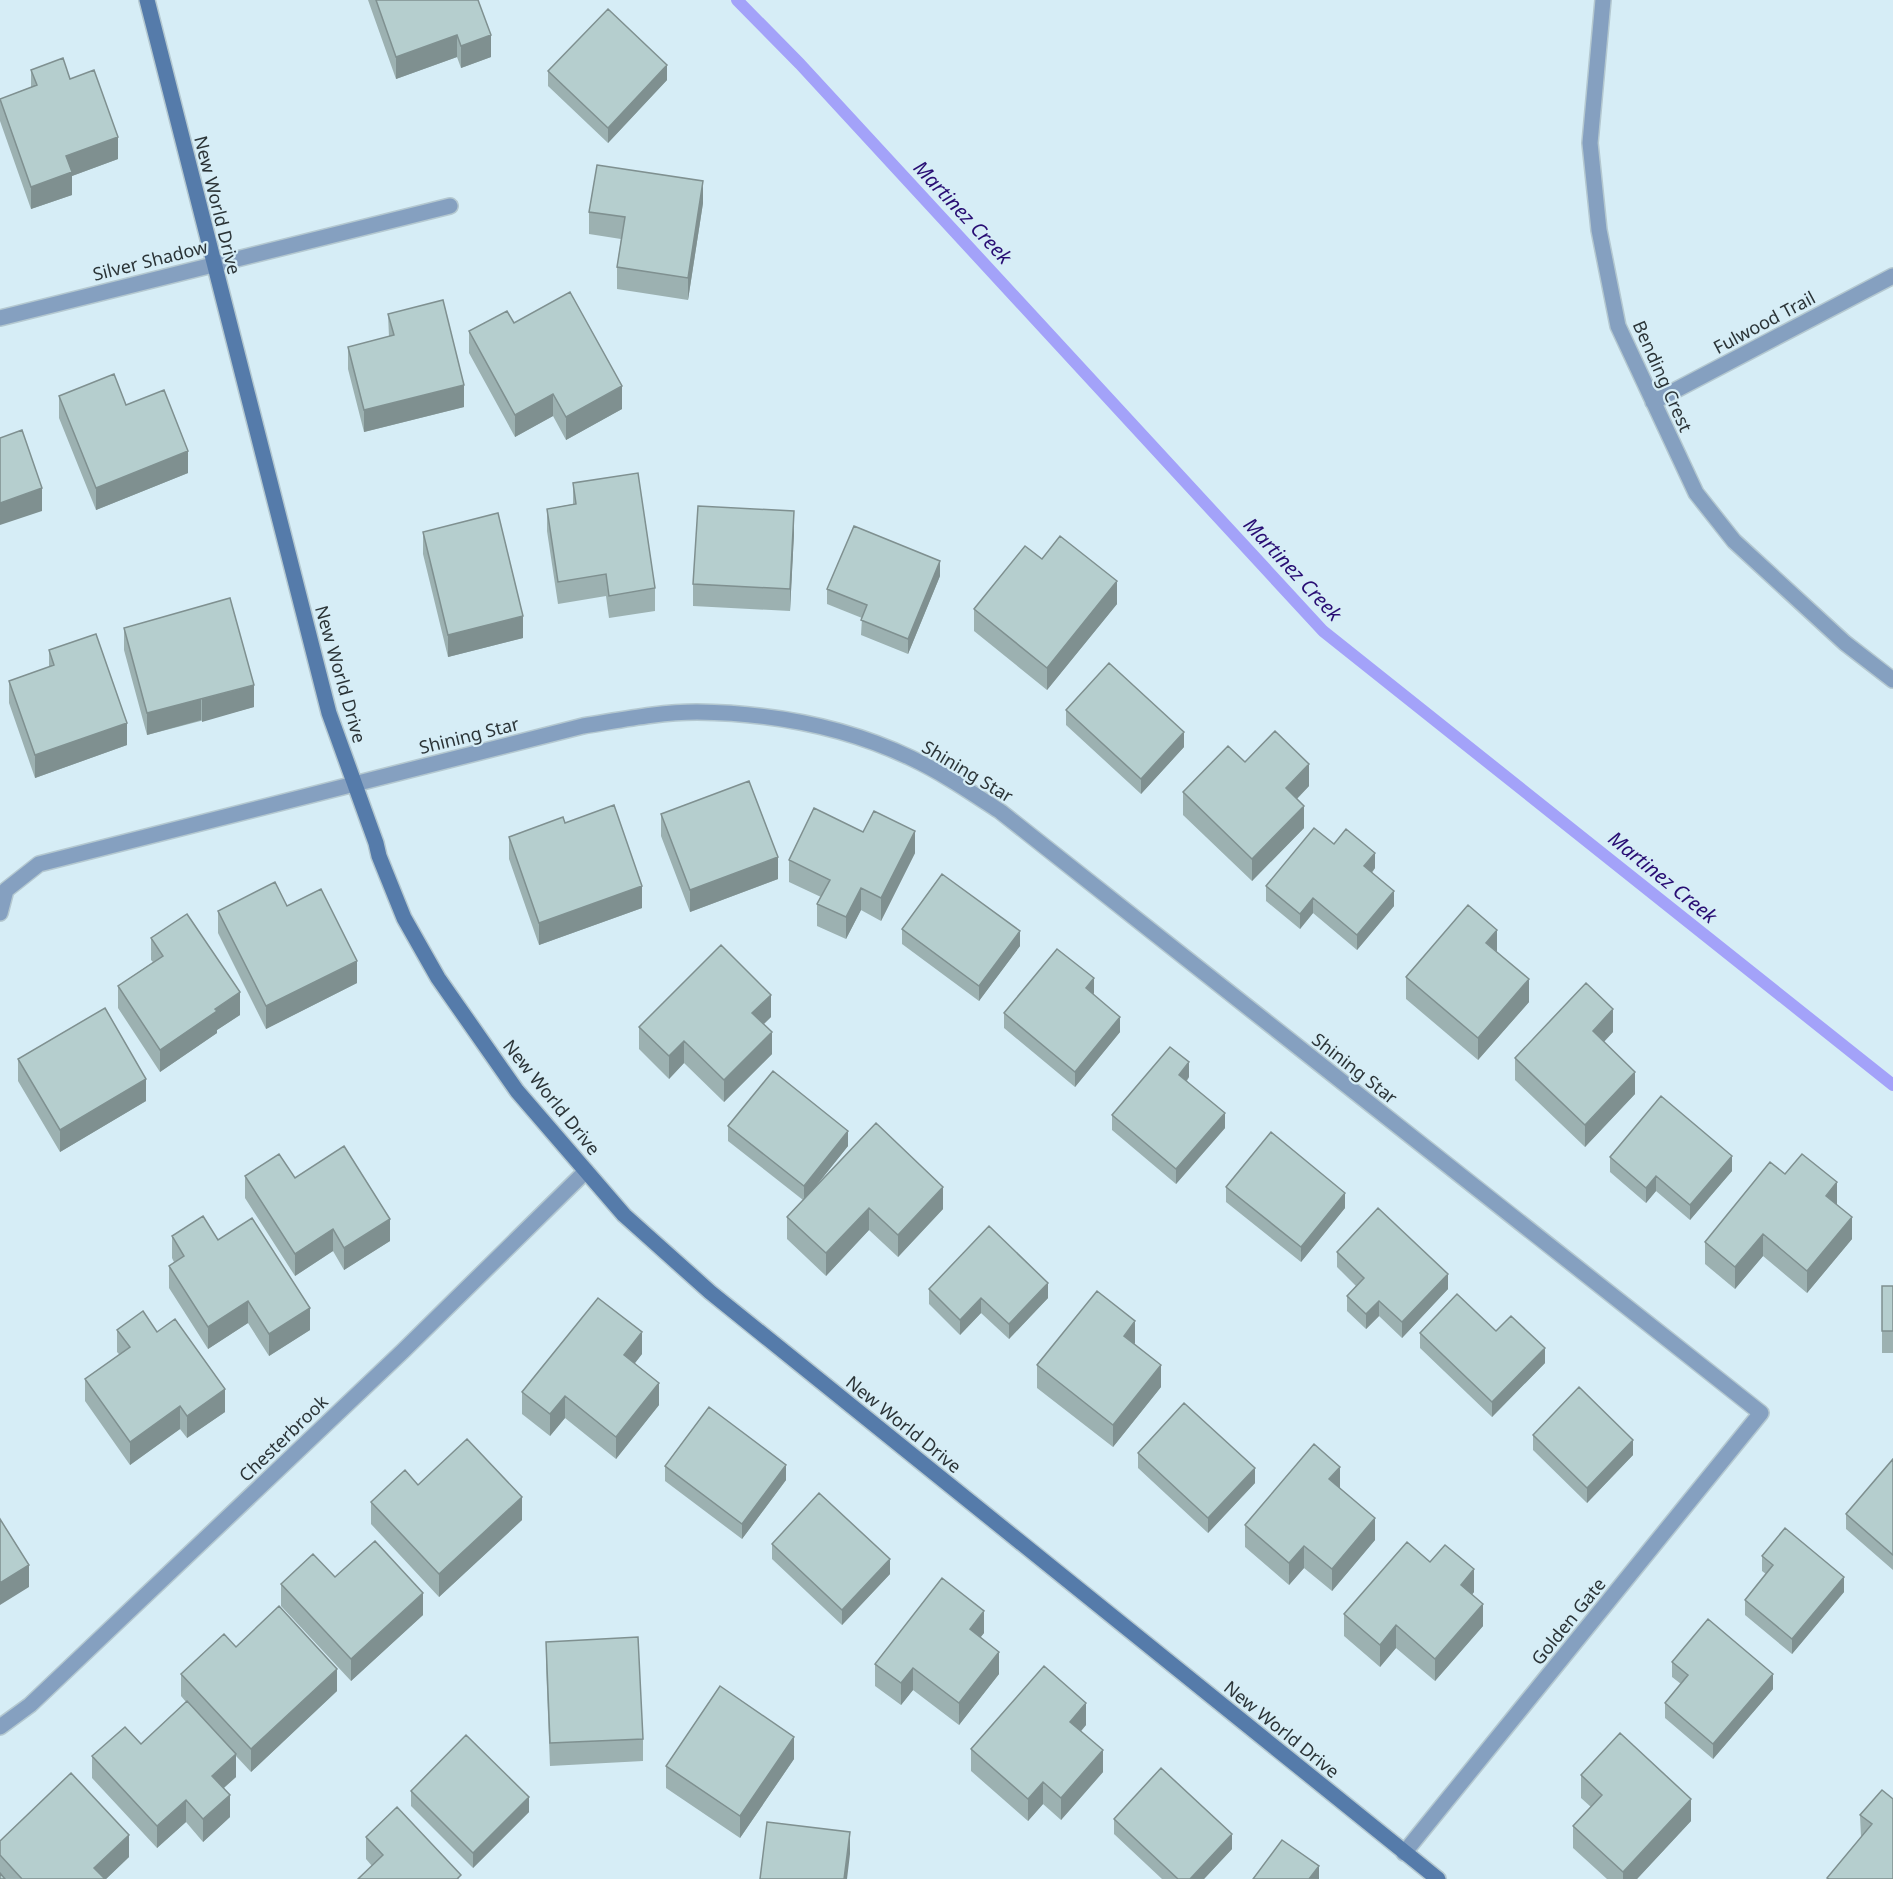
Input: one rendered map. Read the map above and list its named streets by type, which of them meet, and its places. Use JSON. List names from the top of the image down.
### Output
{
  "streets": {
    "street": [
      "New World Drive",
      "Silver Shadow",
      "Fulwood Trail",
      "Bending Crest",
      "Shining Star",
      "Chesterbrook",
      "Golden Gate"
    ]
  },
  "crossings": [
    ["New World Drive", "Silver Shadow"],
    ["New World Drive", "Shining Star"],
    ["New World Drive", "Chesterbrook"],
    ["New World Drive", "Golden Gate"],
    ["Fulwood Trail", "Bending Crest"],
    ["Shining Star", "Golden Gate"]
  ],
  "water": ["Martinez Creek"]
}
